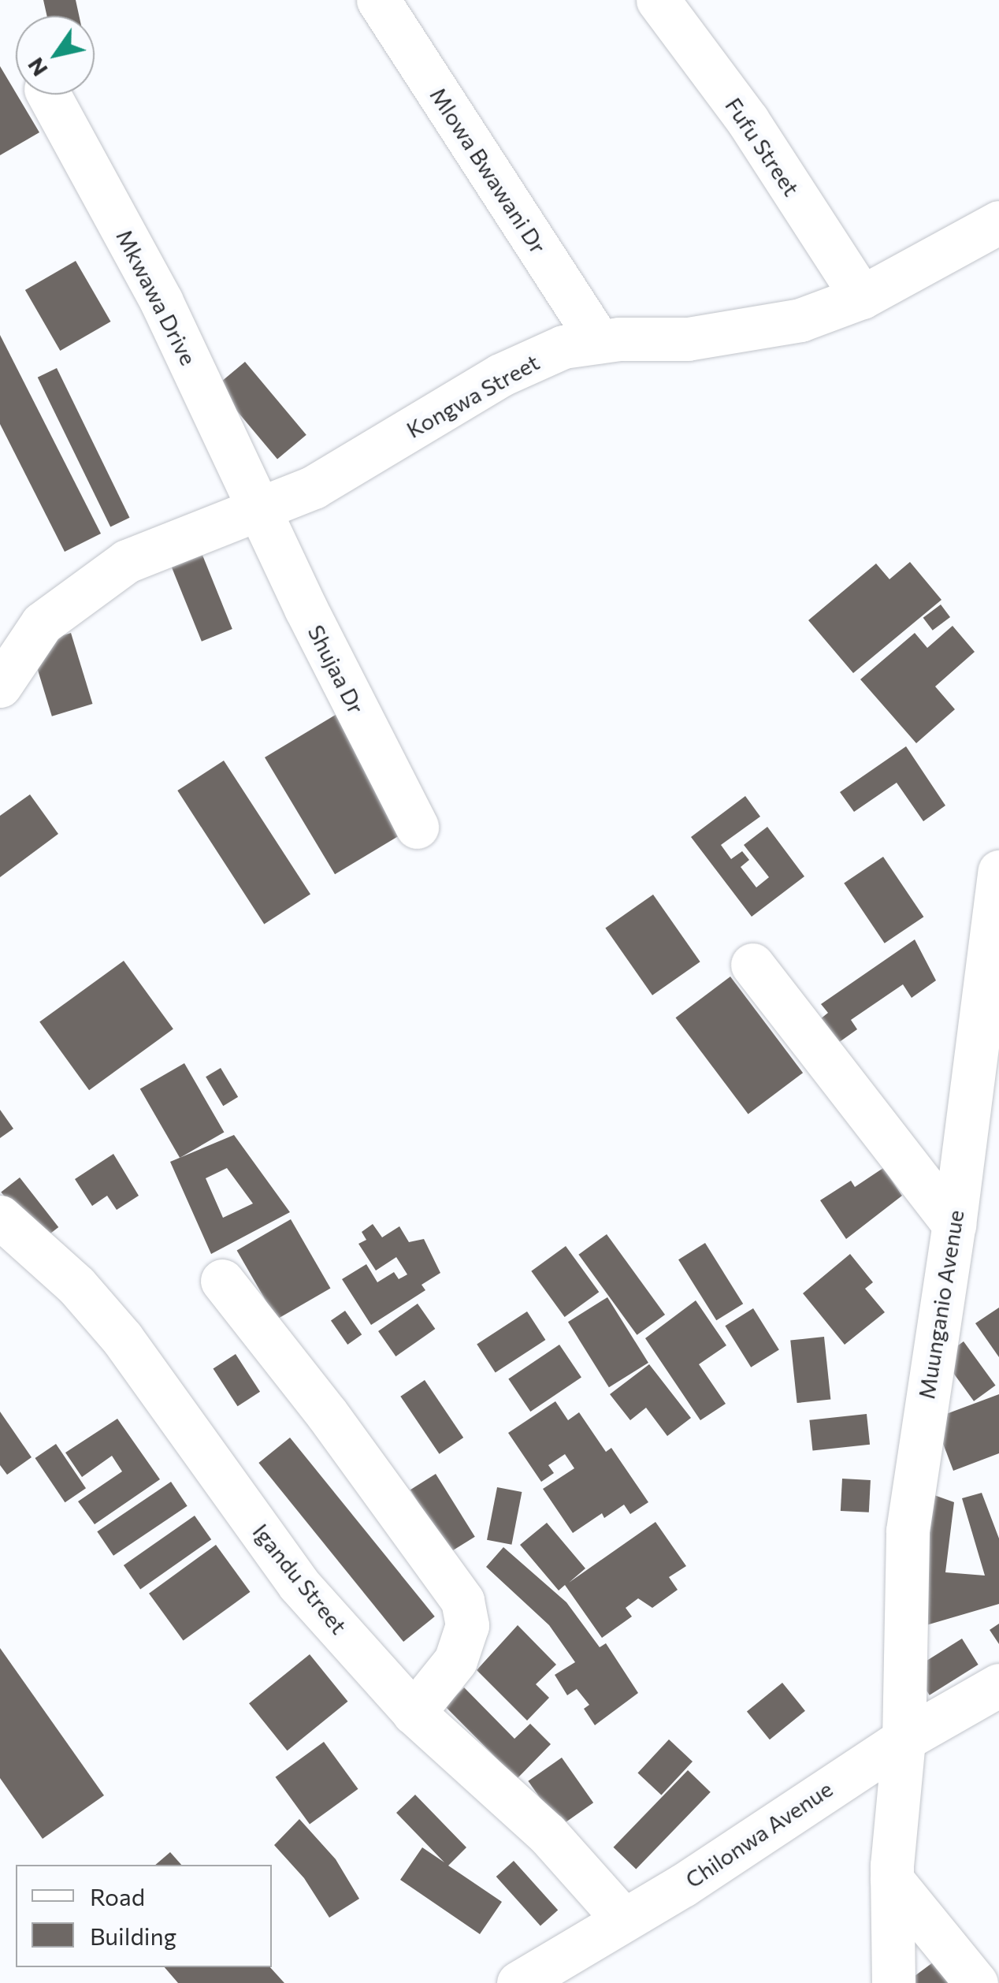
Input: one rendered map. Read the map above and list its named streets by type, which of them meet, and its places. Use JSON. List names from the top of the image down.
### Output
{
  "streets": {
    "street": [
      "Fufu Street",
      "Mlowa Bwawani Dr",
      "Mkwawa Drive",
      "Kongwa Street",
      "Shujaa Dr",
      "Muunganio Avenue",
      "Igandu Street",
      "Chilonwa Avenue"
    ]
  },
  "crossings": [
    ["Fufu Street", "Kongwa Street"],
    ["Mlowa Bwawani Dr", "Kongwa Street"],
    ["Mkwawa Drive", "Kongwa Street"],
    ["Mkwawa Drive", "Shujaa Dr"],
    ["Kongwa Street", "Shujaa Dr"],
    ["Muunganio Avenue", "Chilonwa Avenue"],
    ["Igandu Street", "Chilonwa Avenue"]
  ],
  "legend": ["Road", "Building"],
  "north": "bottom left"
}
